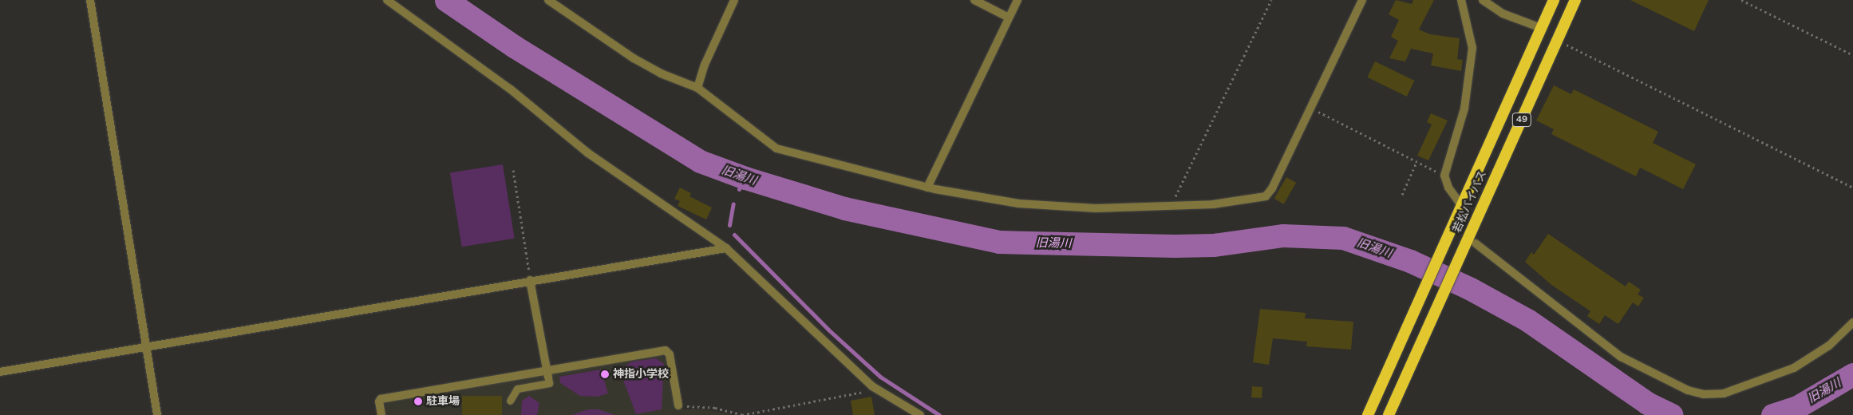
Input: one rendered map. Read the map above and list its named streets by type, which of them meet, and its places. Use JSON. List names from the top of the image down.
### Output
{
  "streets": {
    "highway": ["49", "若松バイパス"]
  },
  "water": ["旧湯川"],
  "places": ["神指小学校", "駐車場"]
}
